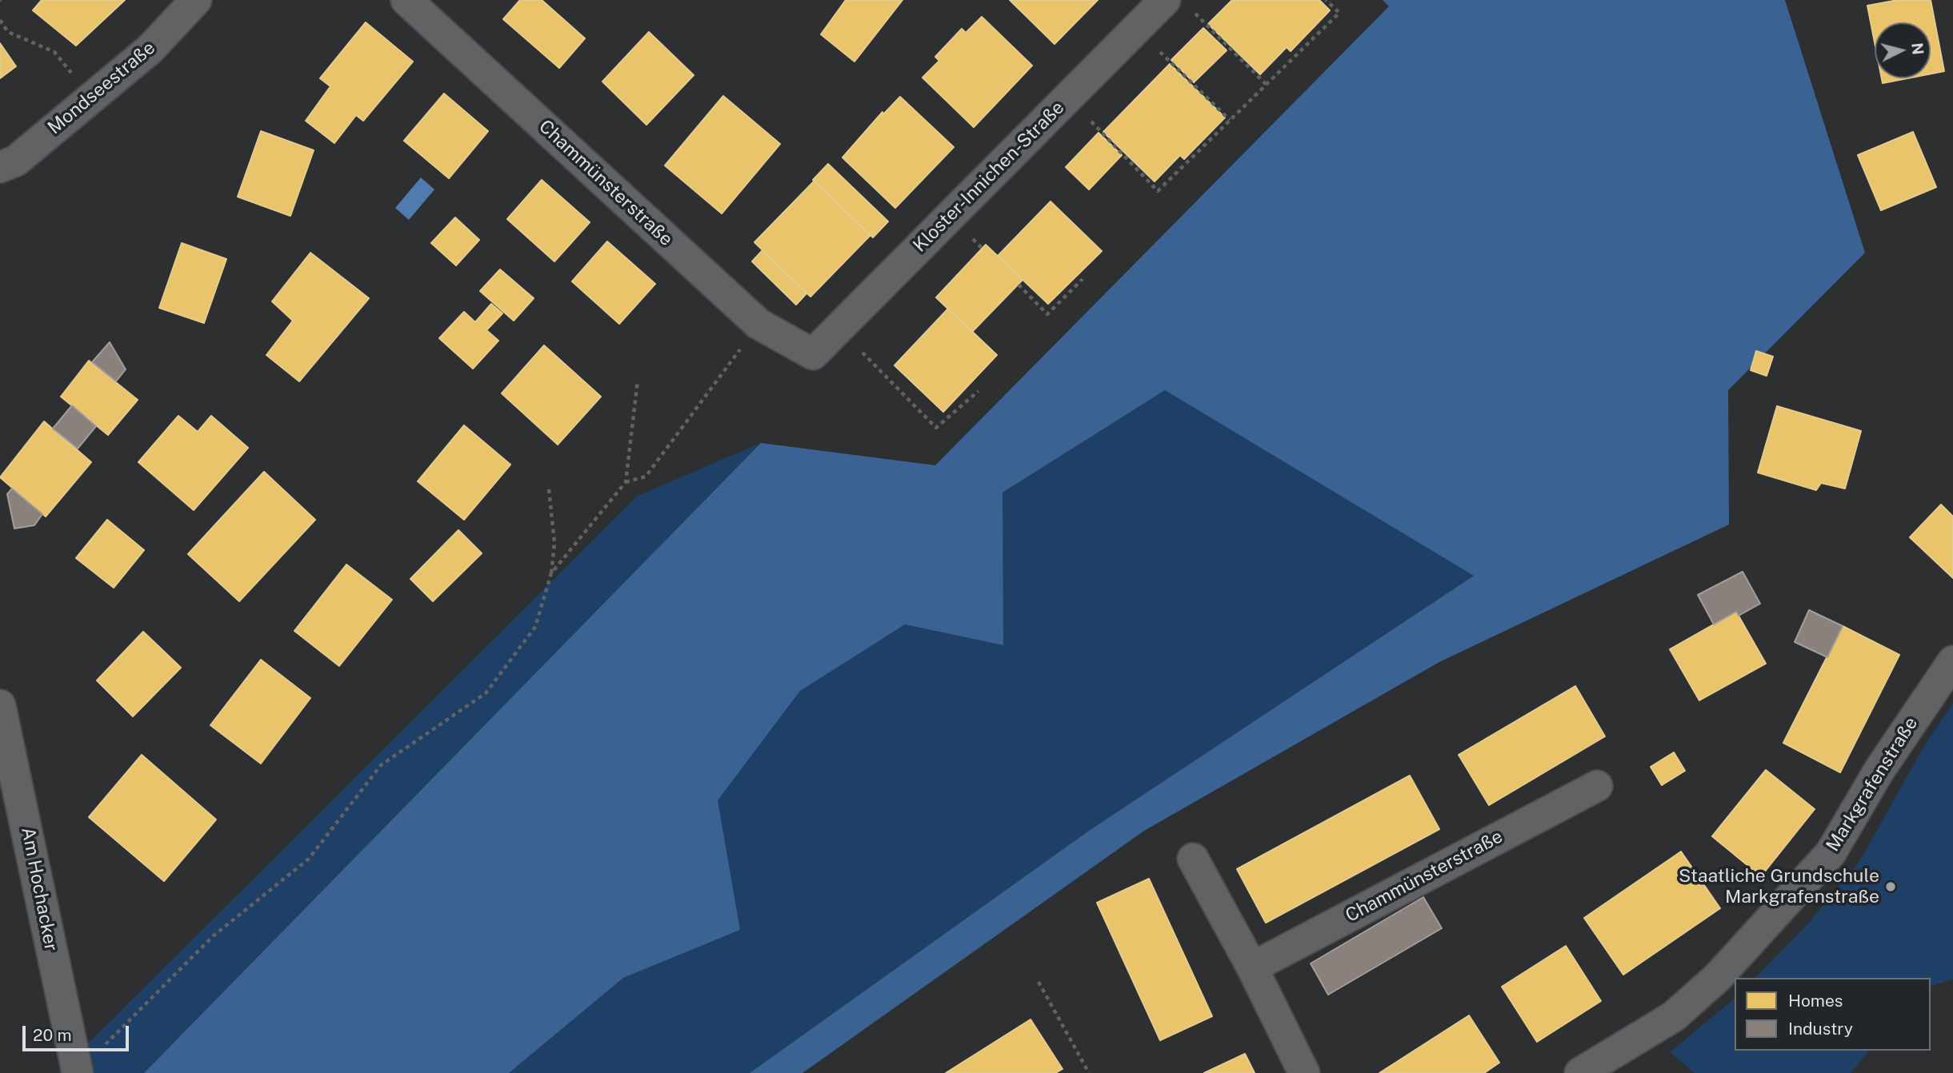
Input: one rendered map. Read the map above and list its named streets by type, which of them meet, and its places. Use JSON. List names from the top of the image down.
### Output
{
  "streets": {
    "street": [
      "Mondseestraße",
      "Kloster-Innichen-Straße",
      "Chammünsterstraße",
      "Markgrafenstraße",
      "Am Hochacker"
    ]
  },
  "crossings": [
    ["Kloster-Innichen-Straße", "Chammünsterstraße"]
  ],
  "places": ["Staatliche Grundschule Markgrafenstraße"],
  "legend": ["Homes", "Industry"],
  "scale_bar": "20 m",
  "north": "right"
}
